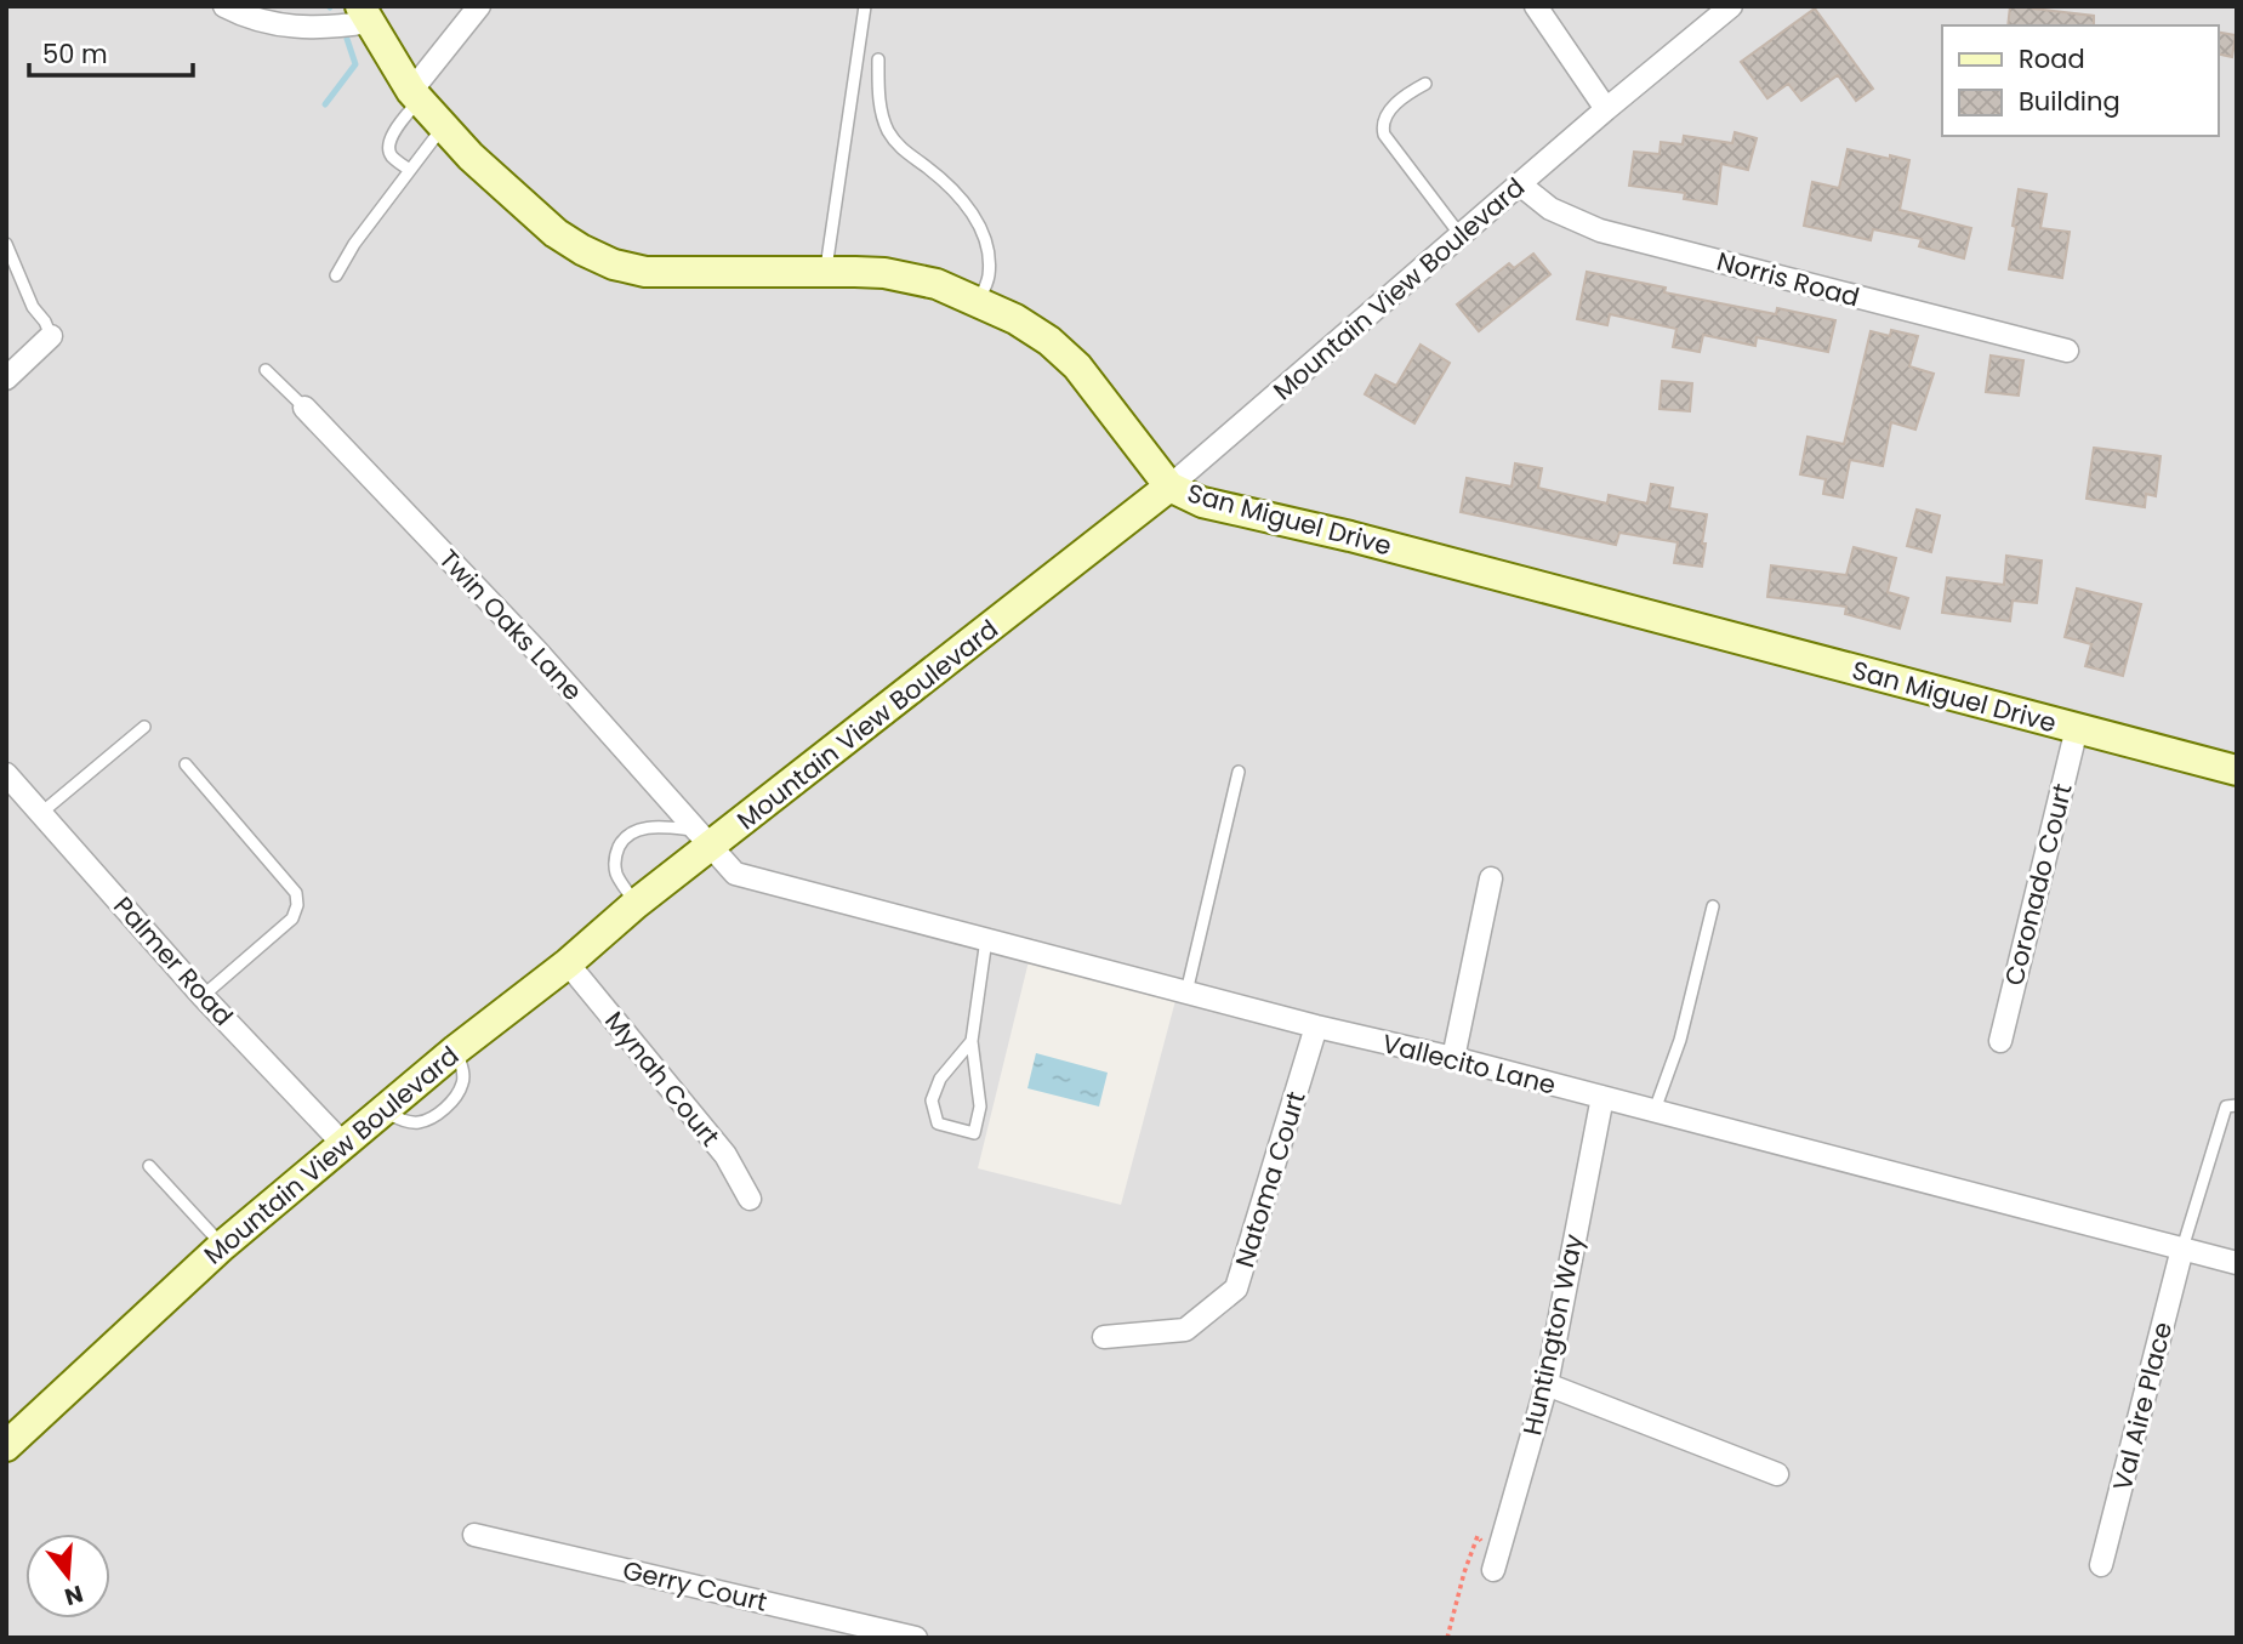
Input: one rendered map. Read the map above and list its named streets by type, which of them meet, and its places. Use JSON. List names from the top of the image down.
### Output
{
  "streets": {
    "street": [
      "Norris Road",
      "Mountain View Boulevard",
      "San Miguel Drive",
      "Twin Oaks Lane",
      "Coronado Court",
      "Palmer Road",
      "Vallecito Lane",
      "Mynah Court",
      "Natoma Court",
      "Huntington Way",
      "Val Aire Place",
      "Gerry Court"
    ]
  },
  "crossings": [
    ["Norris Road", "Mountain View Boulevard"],
    ["Mountain View Boulevard", "San Miguel Drive"],
    ["Mountain View Boulevard", "Twin Oaks Lane"],
    ["Mountain View Boulevard", "Palmer Road"],
    ["Mountain View Boulevard", "Vallecito Lane"],
    ["Mountain View Boulevard", "Mynah Court"],
    ["San Miguel Drive", "Coronado Court"],
    ["Twin Oaks Lane", "Vallecito Lane"],
    ["Vallecito Lane", "Natoma Court"],
    ["Vallecito Lane", "Huntington Way"],
    ["Vallecito Lane", "Val Aire Place"]
  ],
  "legend": ["Road", "Building"],
  "scale_bar": "50 m",
  "north": "bottom"
}
